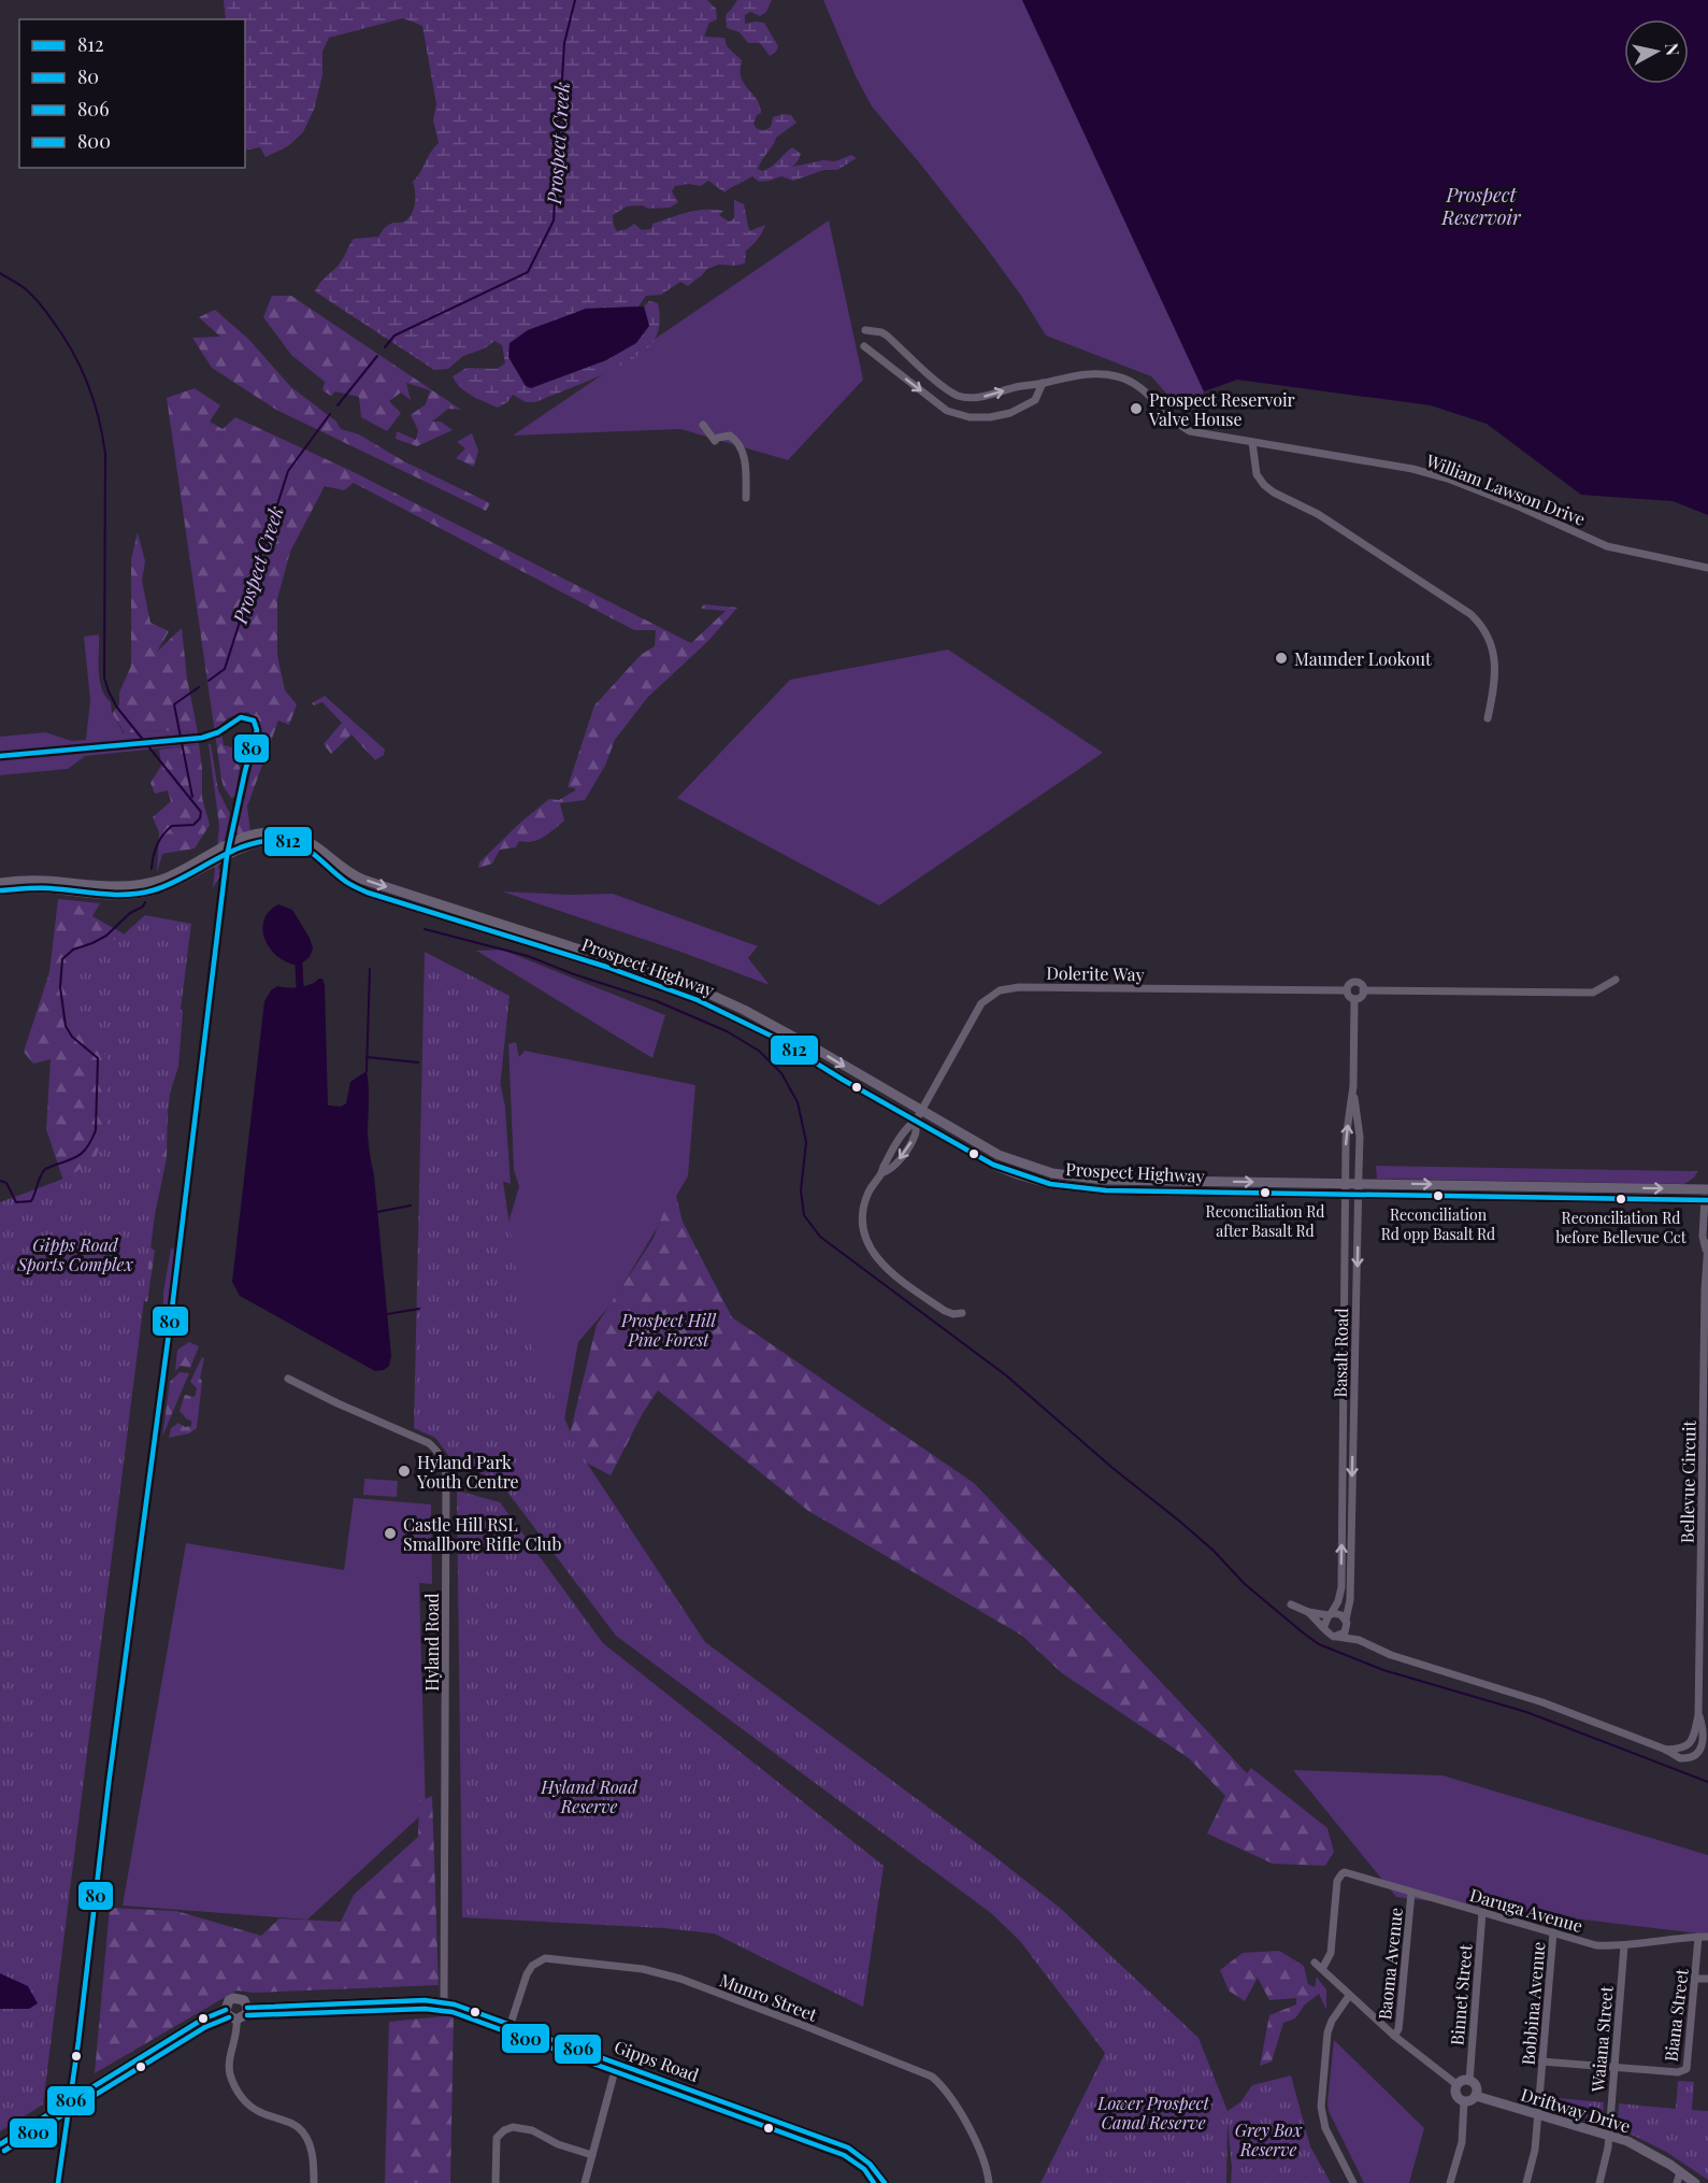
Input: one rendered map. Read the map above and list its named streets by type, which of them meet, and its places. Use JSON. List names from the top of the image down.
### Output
{
  "streets": {
    "main road": ["Prospect Highway", "Gipps Road", "Driftway Drive"],
    "street": [
      "William Lawson Drive",
      "Dolerite Way",
      "Basalt Road",
      "Bellevue Circuit",
      "Hyland Road",
      "Daruga Avenue",
      "Baoma Avenue",
      "Binnet Street",
      "Munro Street",
      "Bobbina Avenue",
      "Biana Street",
      "Waiana Street"
    ]
  },
  "crossings": [
    ["Prospect Highway", "Dolerite Way"],
    ["Prospect Highway", "Basalt Road"],
    ["Prospect Highway", "Bellevue Circuit"],
    ["Dolerite Way", "Basalt Road"],
    ["Basalt Road", "Bellevue Circuit"],
    ["Hyland Road", "Gipps Road"],
    ["Daruga Avenue", "Baoma Avenue"],
    ["Daruga Avenue", "Binnet Street"],
    ["Daruga Avenue", "Bobbina Avenue"],
    ["Daruga Avenue", "Biana Street"],
    ["Daruga Avenue", "Waiana Street"],
    ["Binnet Street", "Driftway Drive"],
    ["Munro Street", "Gipps Road"],
    ["Bobbina Avenue", "Biana Street"],
    ["Bobbina Avenue", "Driftway Drive"],
    ["Biana Street", "Waiana Street"],
    ["Waiana Street", "Driftway Drive"]
  ],
  "water": ["Prospect Creek", "Prospect Reservoir"],
  "parks": [
    "Gipps Road Sports Complex",
    "Prospect Hill Pine Forest",
    "Hyland Road Reserve",
    "Lower Prospect Canal Reserve",
    "Grey Box Reserve"
  ],
  "places": [
    "Prospect Reservoir Valve House",
    "Maunder Lookout",
    "Reconciliation Rd after Basalt Rd",
    "Reconciliation Rd opp Basalt Rd",
    "Reconciliation Rd before Bellevue Cct",
    "Hyland Park Youth Centre",
    "Castle Hill RSL Smallbore Rifle Club"
  ],
  "lines": [
    "transit line 80",
    "transit line 812",
    "transit line 806",
    "transit line 800"
  ],
  "legend": [
    "812",
    "80",
    "806",
    "800"
  ],
  "north": "right"
}
